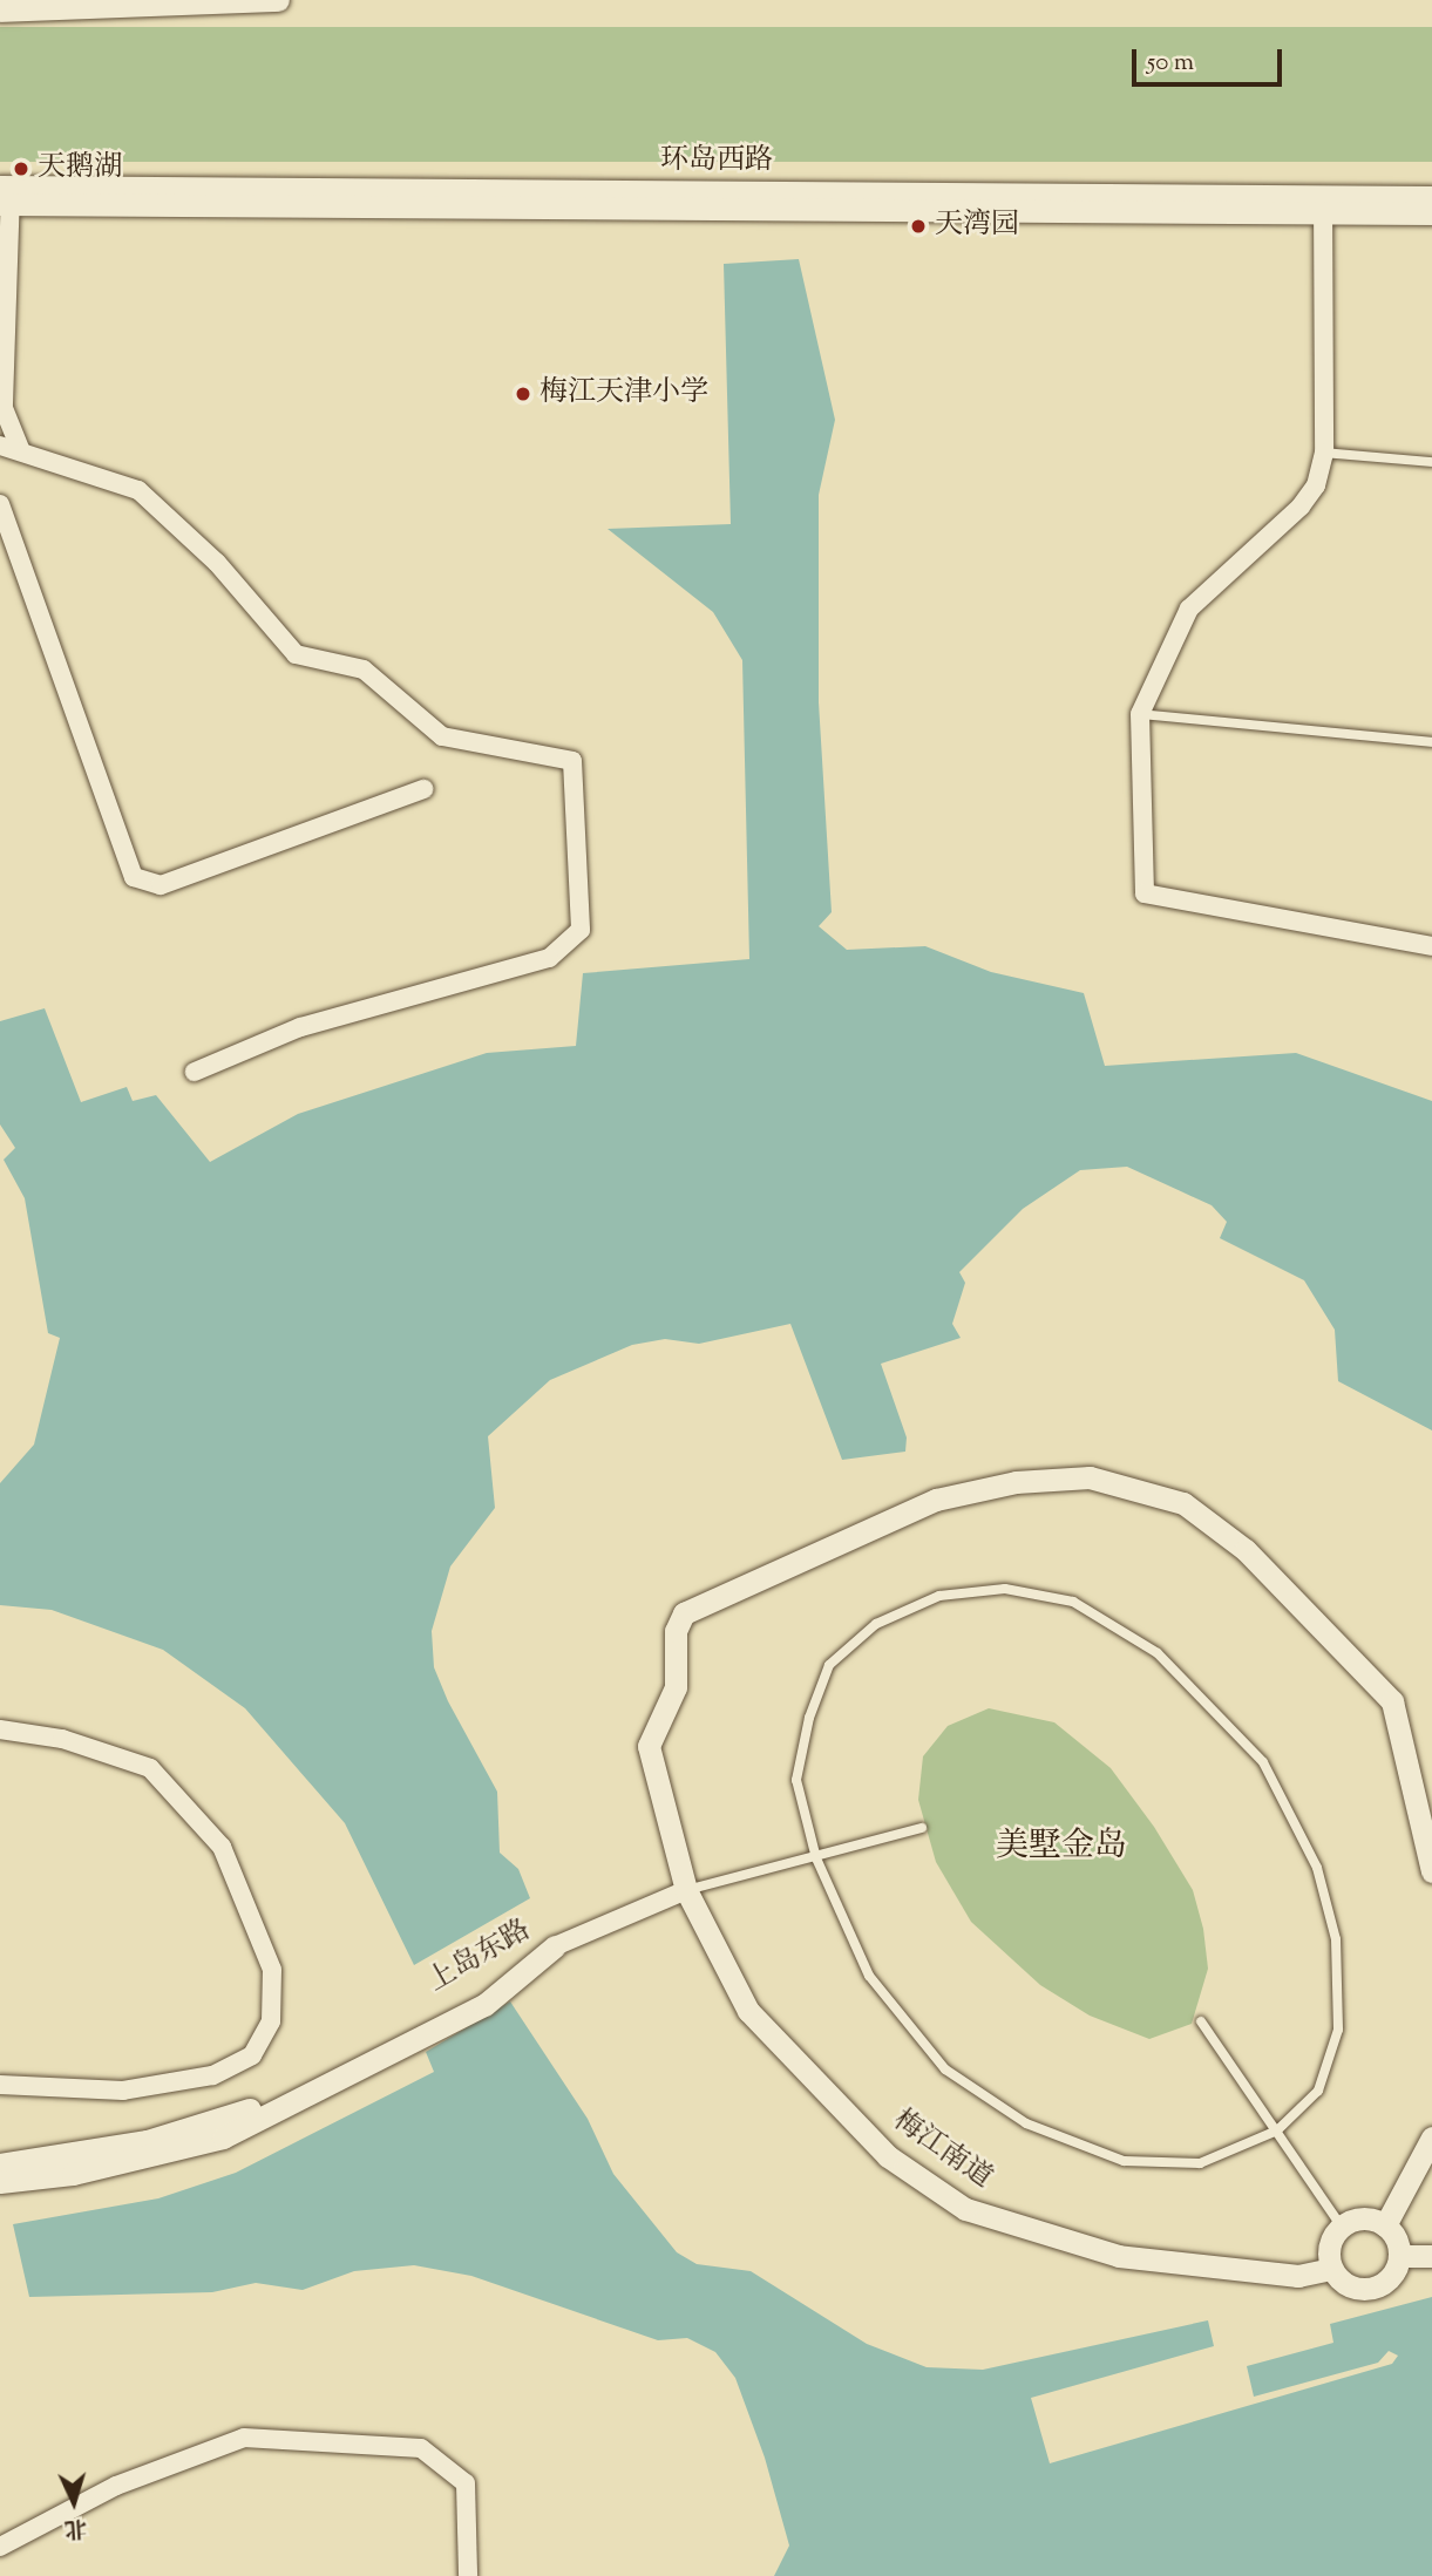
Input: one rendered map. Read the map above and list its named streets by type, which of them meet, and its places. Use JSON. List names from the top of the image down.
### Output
{
  "streets": {
    "street": ["环岛西路", "上岛东路", "梅江南道"]
  },
  "districts": ["美墅金岛"],
  "places": ["天鹅湖", "天湾园", "梅江天津小学"],
  "scale_bar": "50 m",
  "north": "bottom"
}
